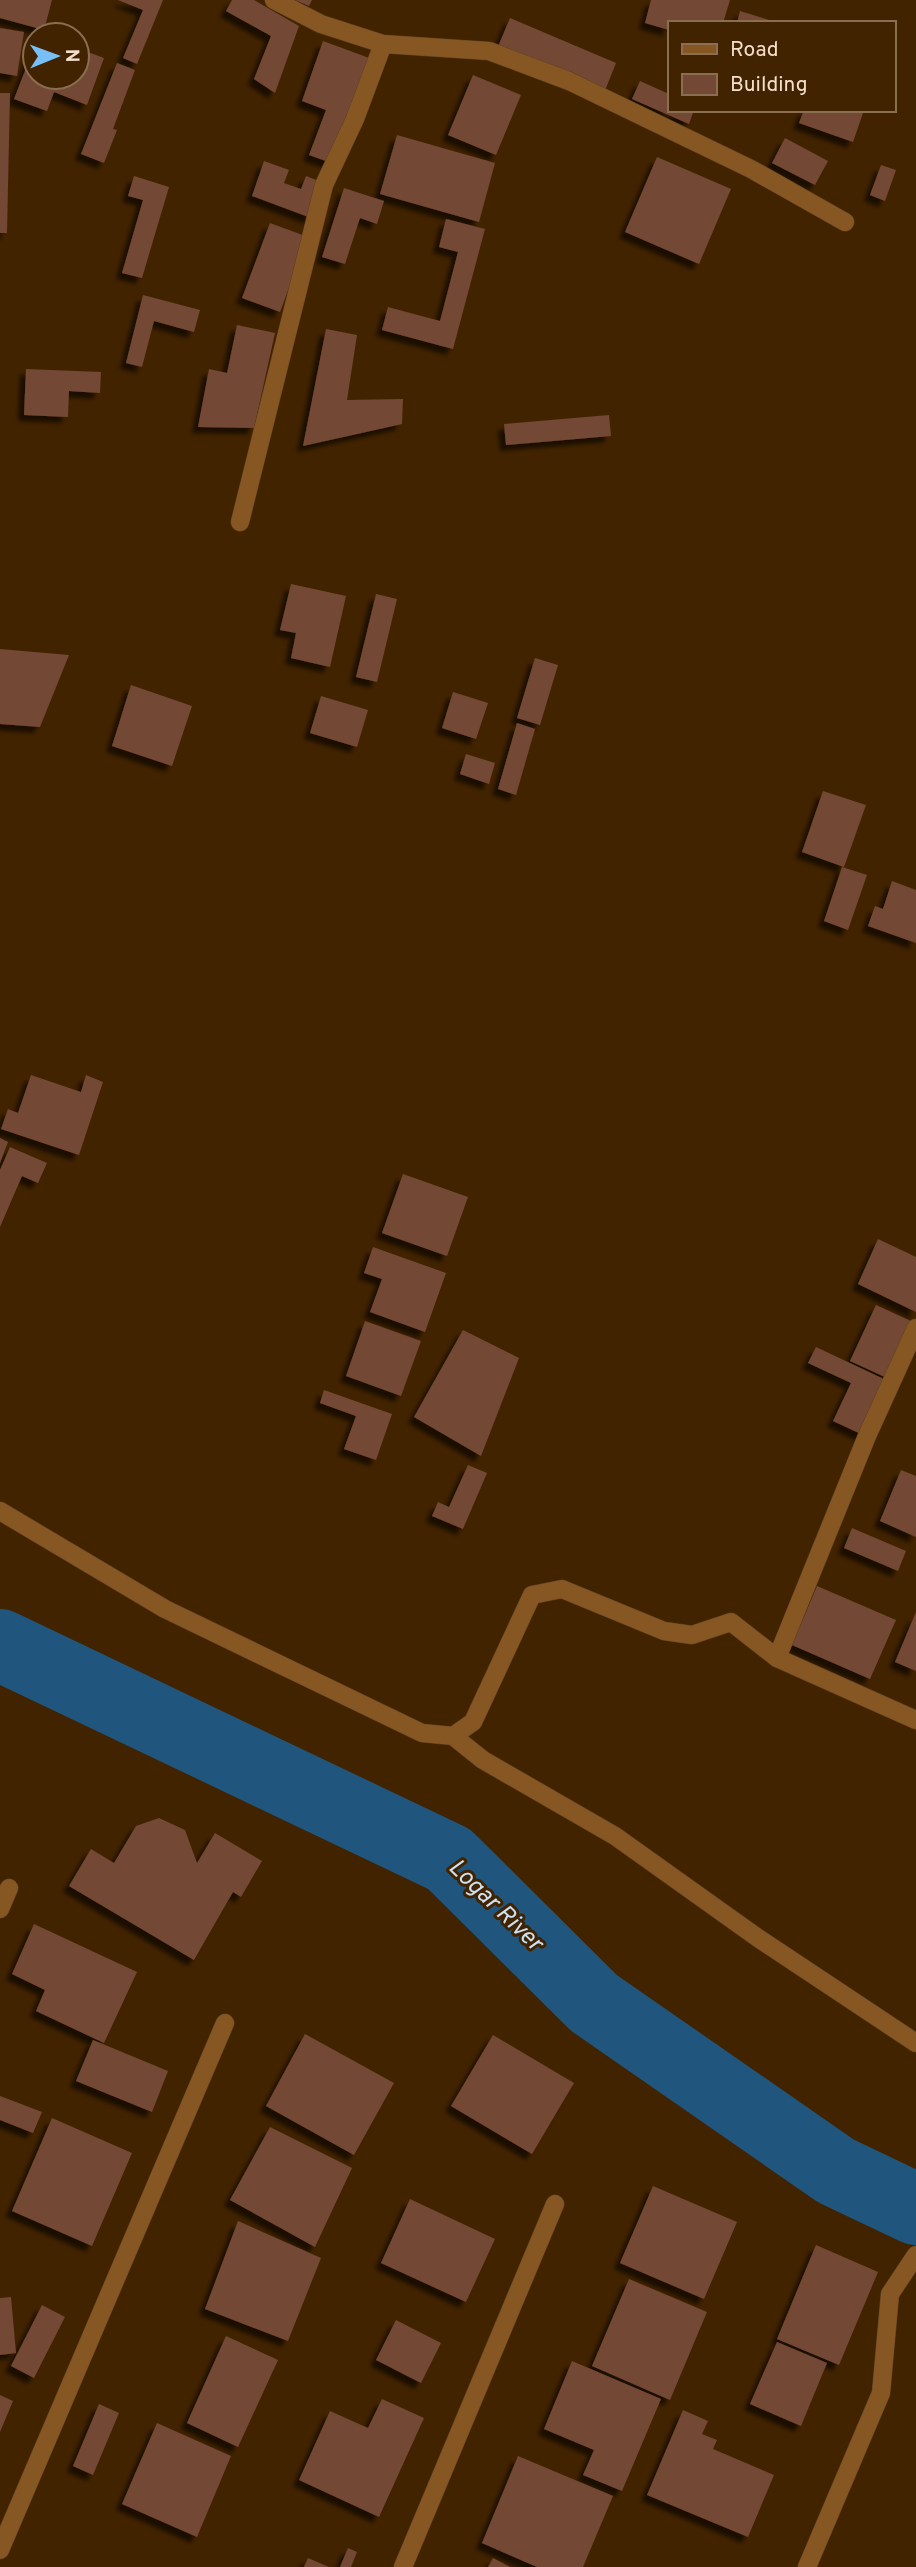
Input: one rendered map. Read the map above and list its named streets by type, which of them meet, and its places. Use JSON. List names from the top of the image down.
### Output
{
  "water": ["Logar River"],
  "legend": ["Road", "Building"],
  "north": "right"
}
